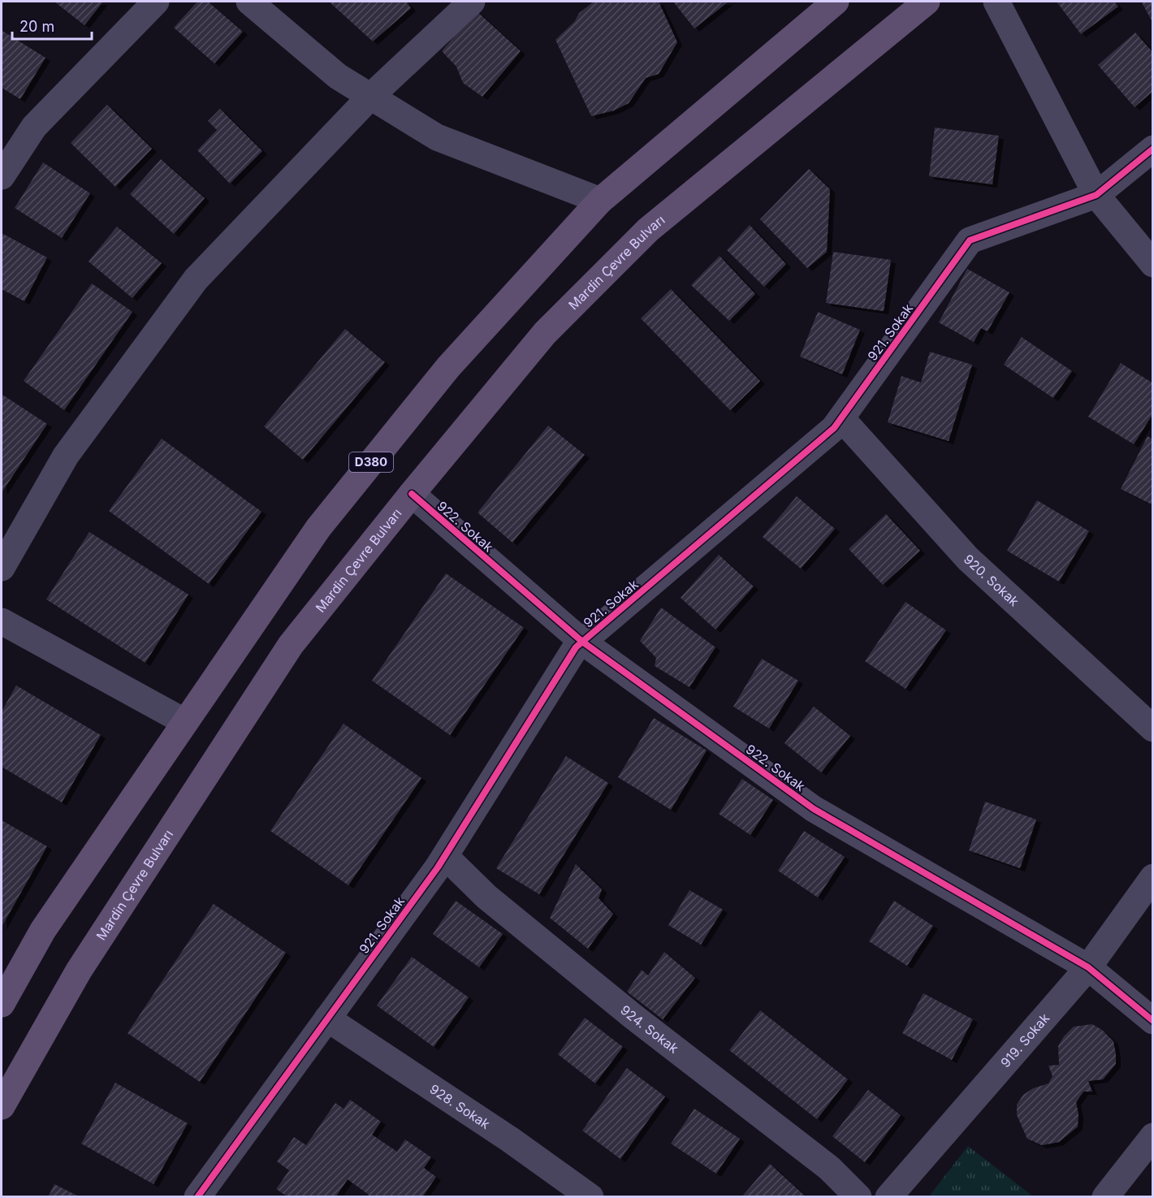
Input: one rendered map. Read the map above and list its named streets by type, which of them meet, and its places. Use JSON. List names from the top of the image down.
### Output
{
  "streets": {
    "main road": ["Mardin Çevre Bulvarı", "D380"],
    "street": [
      "921. Sokak",
      "922. Sokak",
      "920. Sokak",
      "924. Sokak",
      "919. Sokak",
      "928. Sokak"
    ]
  },
  "crossings": [
    ["Mardin Çevre Bulvarı", "922. Sokak"],
    ["921. Sokak", "922. Sokak"],
    ["921. Sokak", "920. Sokak"],
    ["921. Sokak", "924. Sokak"],
    ["921. Sokak", "928. Sokak"],
    ["922. Sokak", "919. Sokak"]
  ],
  "scale_bar": "20 m"
}
